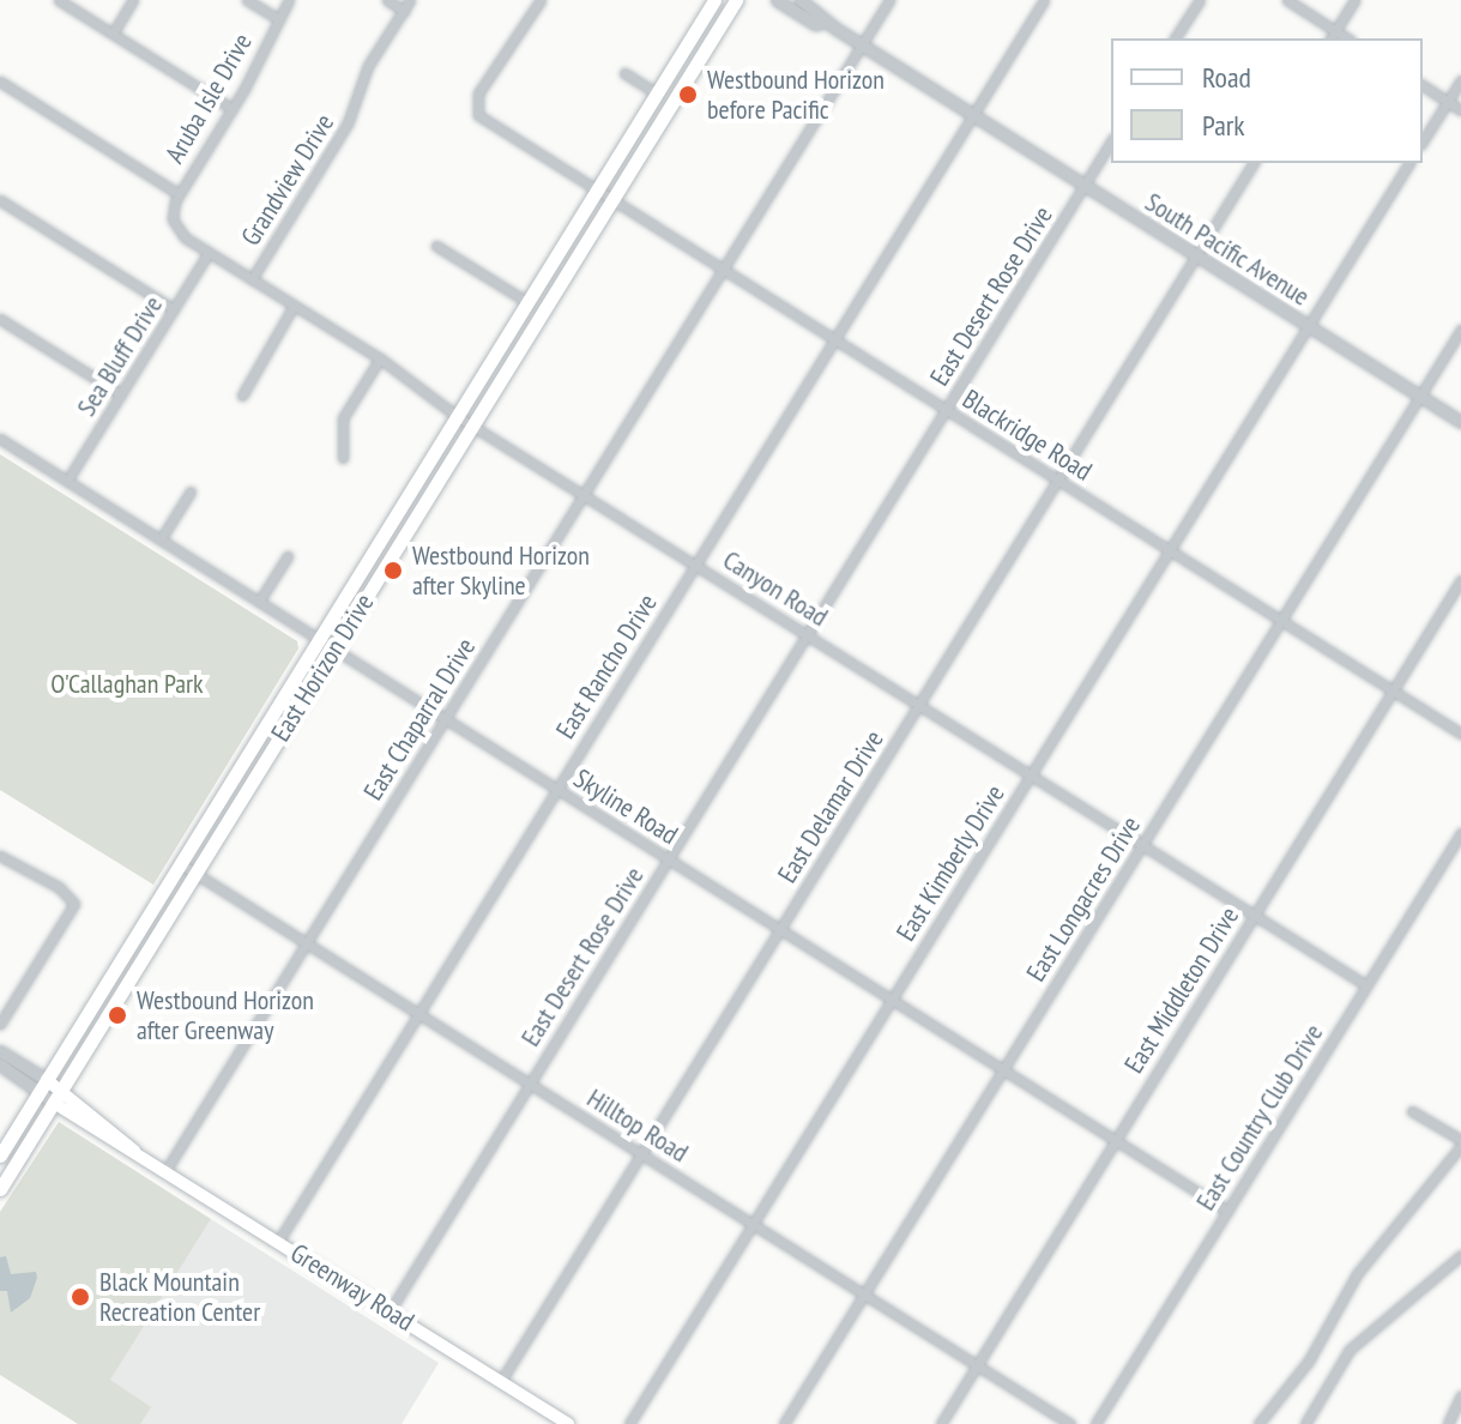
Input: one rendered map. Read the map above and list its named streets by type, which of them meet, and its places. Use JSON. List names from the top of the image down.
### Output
{
  "streets": {
    "main road": ["East Horizon Drive", "Greenway Road"],
    "street": [
      "Aruba Isle Drive",
      "Grandview Drive",
      "South Pacific Avenue",
      "East Desert Rose Drive",
      "Sea Bluff Drive",
      "Blackridge Road",
      "Canyon Road",
      "East Rancho Drive",
      "East Chaparral Drive",
      "Skyline Road",
      "East Delamar Drive",
      "East Kimberly Drive",
      "East Longacres Drive",
      "East Middleton Drive",
      "East Country Club Drive",
      "Hilltop Road"
    ]
  },
  "crossings": [
    ["Aruba Isle Drive", "Canyon Road"],
    ["Grandview Drive", "Canyon Road"],
    ["South Pacific Avenue", "East Desert Rose Drive"],
    ["South Pacific Avenue", "East Rancho Drive"],
    ["South Pacific Avenue", "East Chaparral Drive"],
    ["South Pacific Avenue", "East Delamar Drive"],
    ["South Pacific Avenue", "East Kimberly Drive"],
    ["South Pacific Avenue", "East Longacres Drive"],
    ["East Desert Rose Drive", "Blackridge Road"],
    ["East Desert Rose Drive", "Canyon Road"],
    ["East Desert Rose Drive", "Skyline Road"],
    ["East Desert Rose Drive", "Hilltop Road"],
    ["East Desert Rose Drive", "Greenway Road"],
    ["Sea Bluff Drive", "Canyon Road"],
    ["Sea Bluff Drive", "Skyline Road"],
    ["Blackridge Road", "East Rancho Drive"],
    ["Blackridge Road", "East Horizon Drive"],
    ["Blackridge Road", "East Chaparral Drive"],
    ["Blackridge Road", "East Delamar Drive"],
    ["Blackridge Road", "East Kimberly Drive"],
    ["Blackridge Road", "East Longacres Drive"],
    ["Blackridge Road", "East Middleton Drive"],
    ["Canyon Road", "East Rancho Drive"],
    ["Canyon Road", "East Horizon Drive"],
    ["Canyon Road", "East Chaparral Drive"],
    ["Canyon Road", "East Delamar Drive"],
    ["Canyon Road", "East Kimberly Drive"],
    ["Canyon Road", "East Longacres Drive"],
    ["Canyon Road", "East Middleton Drive"],
    ["Canyon Road", "East Country Club Drive"],
    ["East Rancho Drive", "Skyline Road"],
    ["East Rancho Drive", "Hilltop Road"],
    ["East Rancho Drive", "Greenway Road"],
    ["East Horizon Drive", "Skyline Road"],
    ["East Horizon Drive", "Hilltop Road"],
    ["East Horizon Drive", "Greenway Road"],
    ["East Chaparral Drive", "Skyline Road"],
    ["East Chaparral Drive", "Hilltop Road"],
    ["East Chaparral Drive", "Greenway Road"],
    ["Skyline Road", "East Delamar Drive"],
    ["Skyline Road", "East Kimberly Drive"],
    ["Skyline Road", "East Longacres Drive"],
    ["Skyline Road", "East Middleton Drive"],
    ["Skyline Road", "East Country Club Drive"],
    ["East Delamar Drive", "Hilltop Road"],
    ["East Delamar Drive", "Greenway Road"],
    ["East Kimberly Drive", "Hilltop Road"],
    ["East Longacres Drive", "Hilltop Road"],
    ["East Middleton Drive", "Hilltop Road"]
  ],
  "parks": ["O'Callaghan Park"],
  "places": [
    "Westbound Horizon before Pacific",
    "Westbound Horizon after Skyline",
    "Westbound Horizon after Greenway",
    "Black Mountain Recreation Center"
  ],
  "legend": ["Road", "Park"]
}
